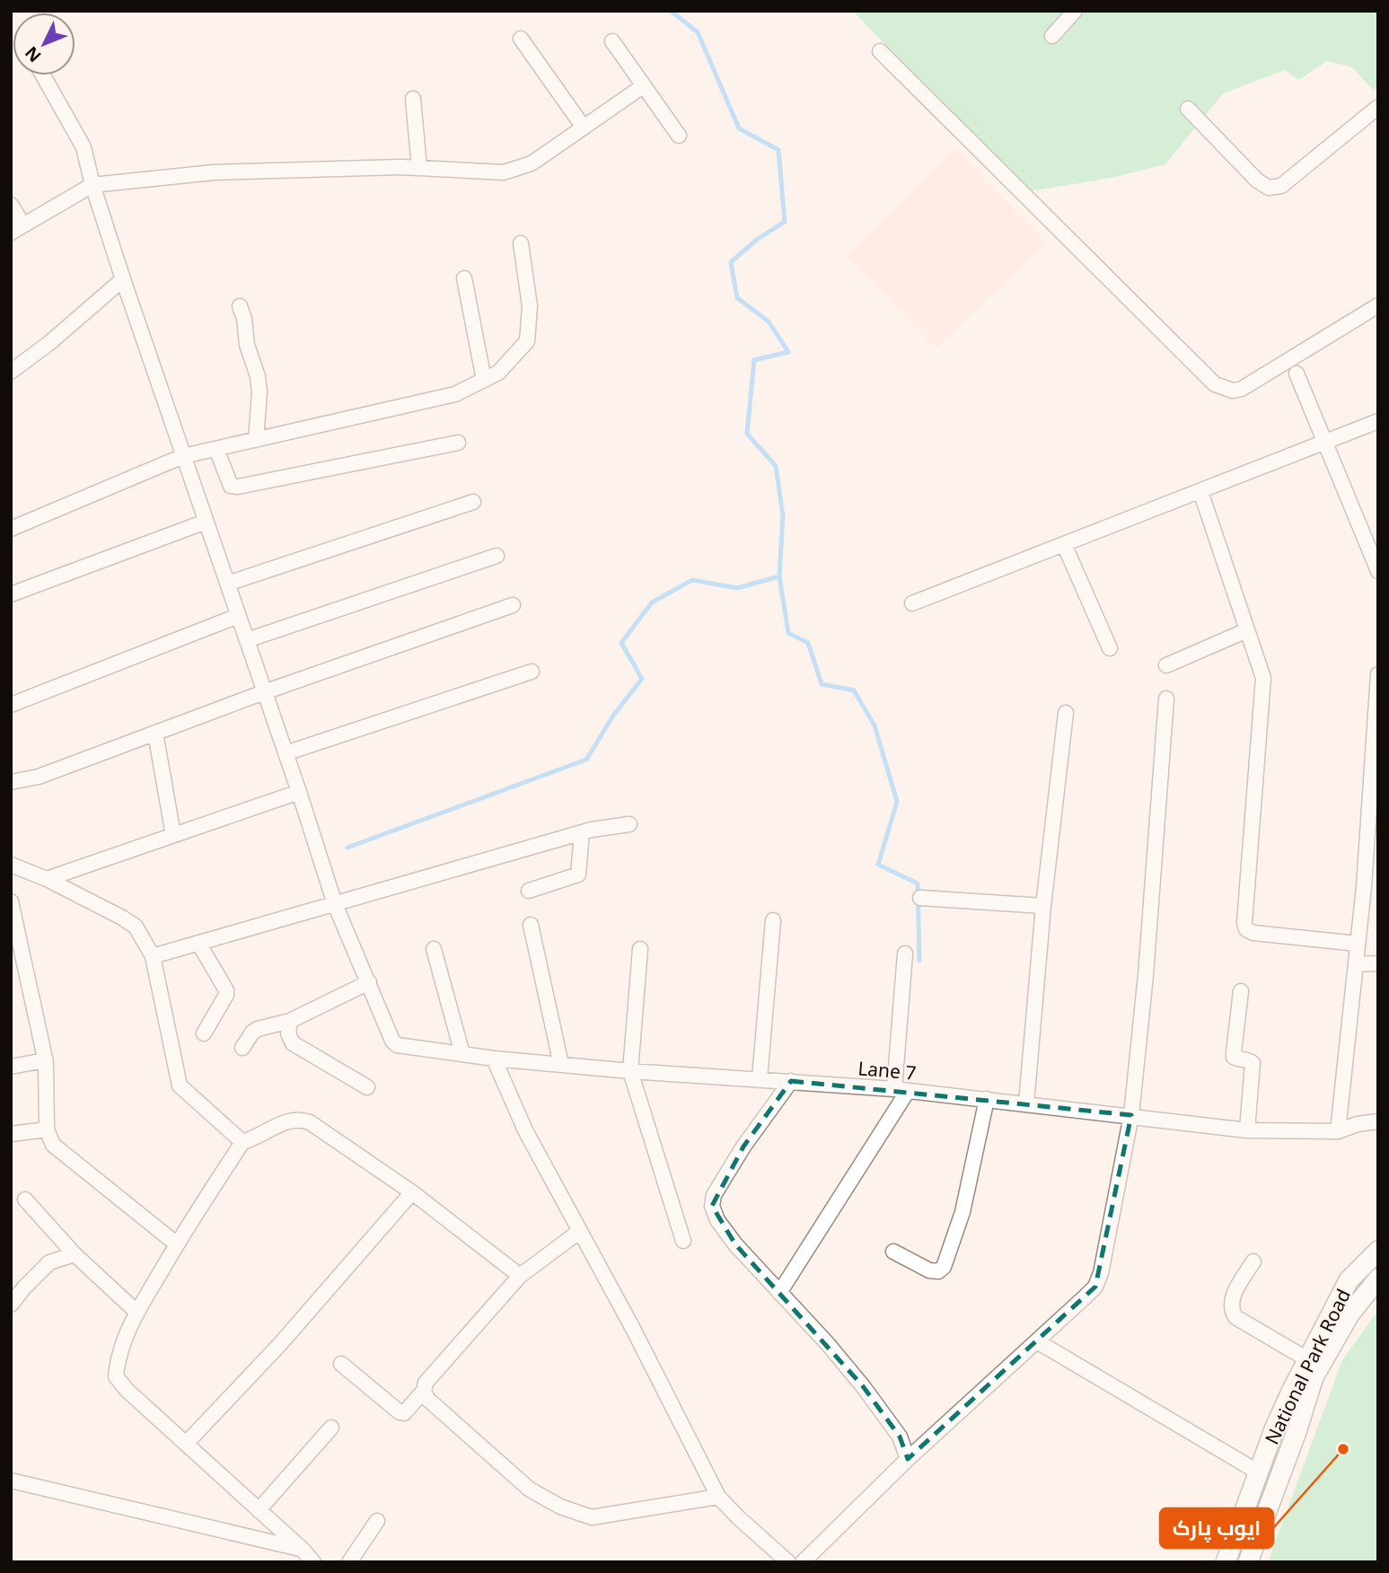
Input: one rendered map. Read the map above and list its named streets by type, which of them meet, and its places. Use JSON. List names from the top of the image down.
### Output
{
  "streets": {
    "main road": ["National Park Road"],
    "street": ["Lane 7"]
  },
  "places": ["ایوب پارک"],
  "north": "bottom left"
}
